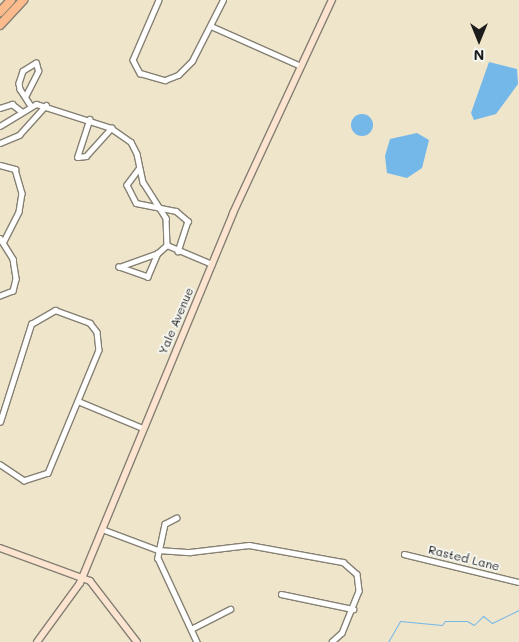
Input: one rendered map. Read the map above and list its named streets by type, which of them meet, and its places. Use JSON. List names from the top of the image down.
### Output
{
  "streets": {
    "street": ["Yale Avenue", "Rasted Lane"]
  },
  "north": "bottom"
}
